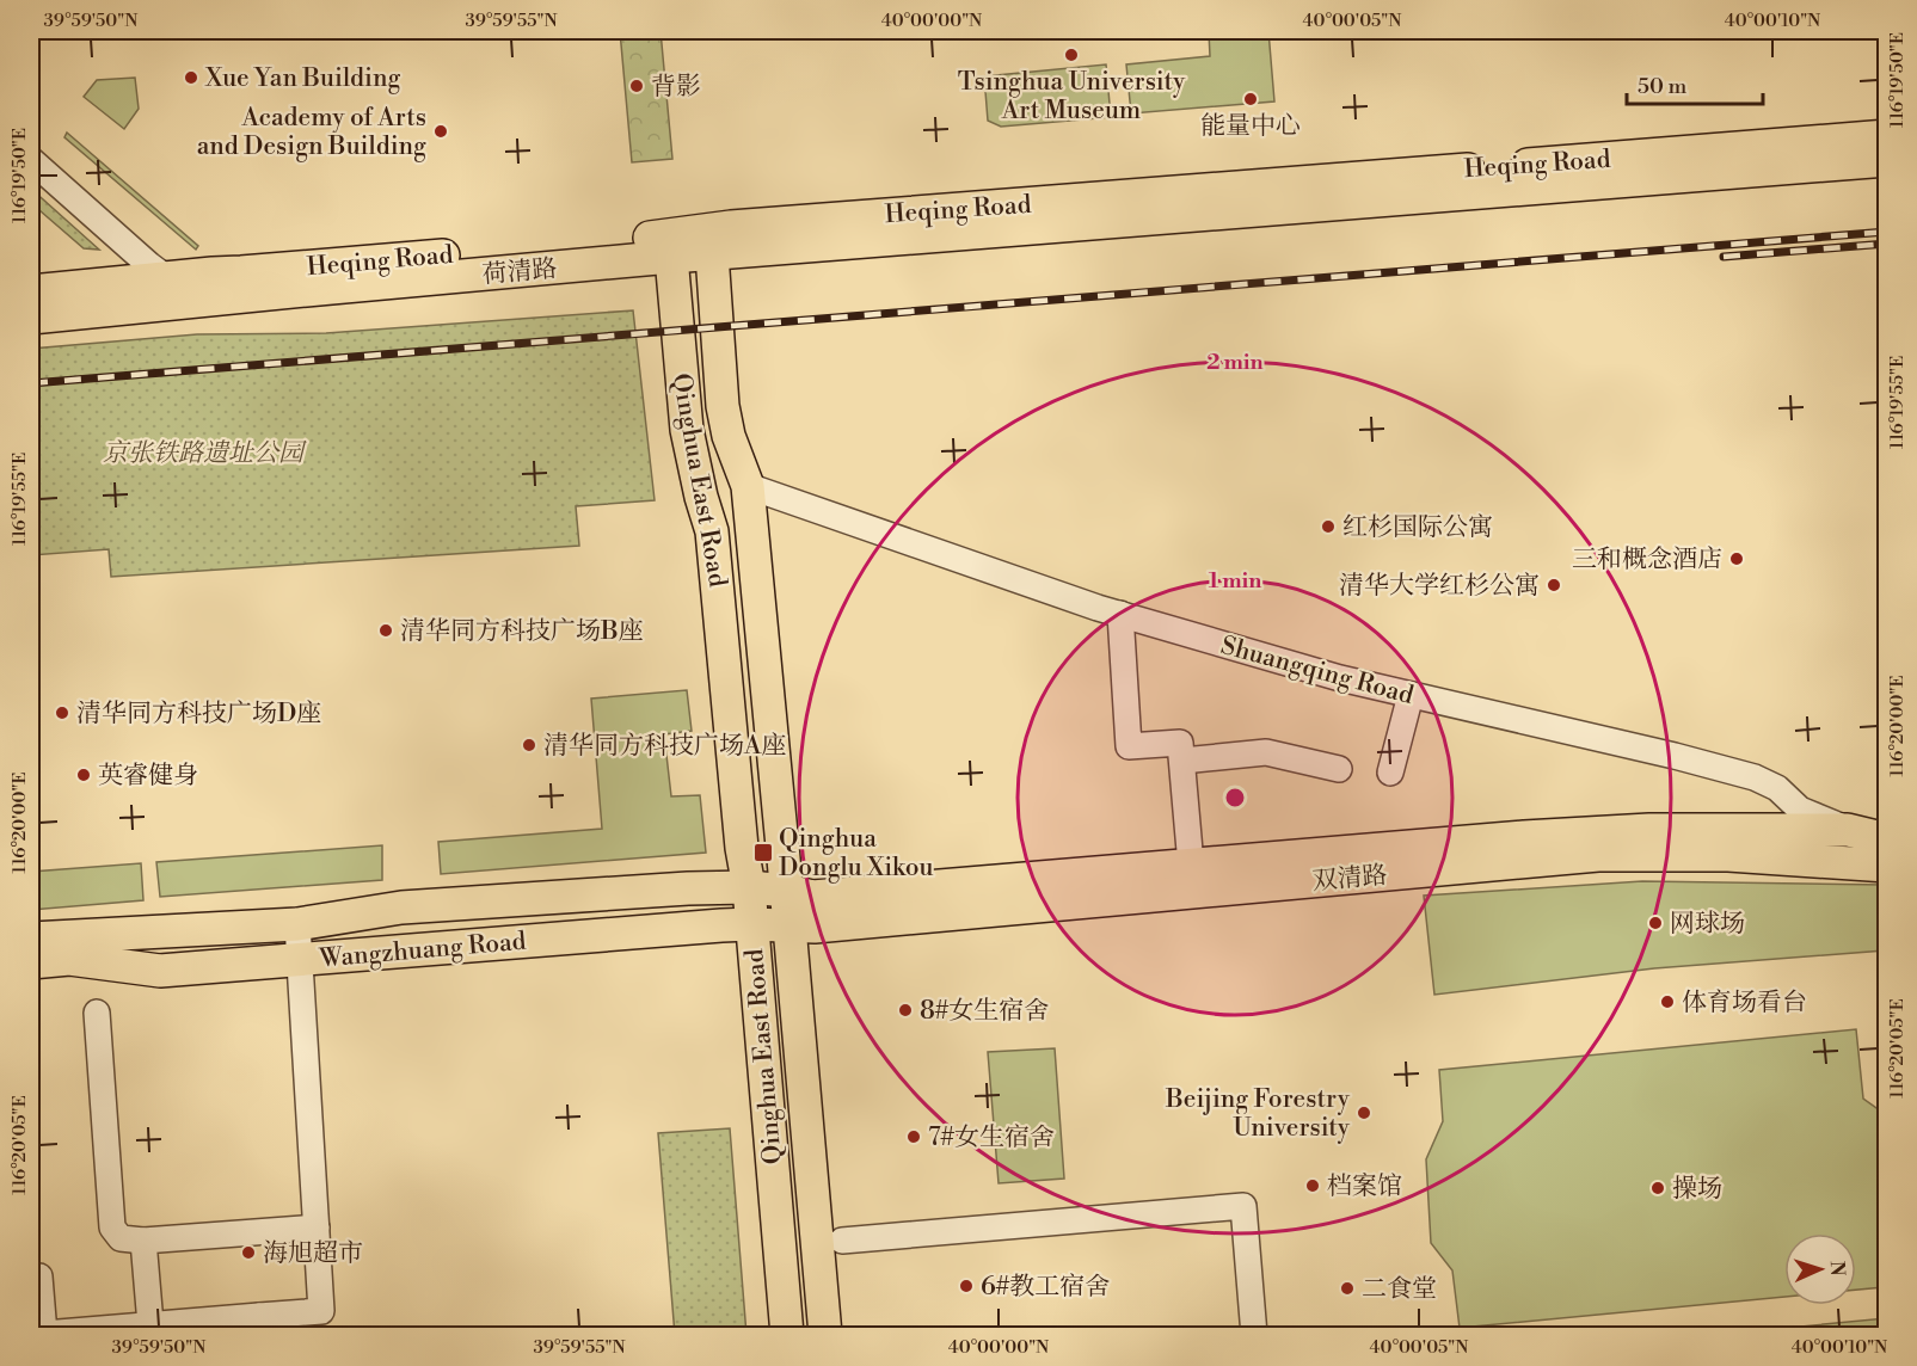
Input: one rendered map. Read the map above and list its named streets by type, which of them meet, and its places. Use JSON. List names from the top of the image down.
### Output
{
  "streets": {
    "main road": [
      "Heqing Road",
      "荷清路",
      "Qinghua East Road",
      "Shuangqing Road",
      "双清路",
      "Wangzhuang Road"
    ]
  },
  "crossings": [
    ["Heqing Road", "荷清路"],
    ["Heqing Road", "Qinghua East Road"],
    ["荷清路", "Qinghua East Road"],
    ["Qinghua East Road", "Shuangqing Road"],
    ["Qinghua East Road", "双清路"],
    ["Qinghua East Road", "Wangzhuang Road"],
    ["Shuangqing Road", "双清路"],
    ["双清路", "Wangzhuang Road"]
  ],
  "parks": ["京张铁路遗址公园"],
  "places": {
    "other": [
      "Tsinghua University Art Museum",
      "Xue Yan Building",
      "背影",
      "能量中心",
      "Academy of Arts and Design Building",
      "红杉国际公寓",
      "三和概念酒店",
      "清华大学红杉公寓",
      "清华同方科技广场B座",
      "清华同方科技广场D座",
      "清华同方科技广场A座",
      "英睿健身",
      "网球场",
      "体育场看台",
      "8#女生宿舍",
      "Beijing Forestry University",
      "7#女生宿舍",
      "档案馆",
      "操场",
      "海旭超市",
      "6#教工宿舍",
      "二食堂"
    ],
    "transit": ["Qinghua Donglu Xikou"]
  },
  "scale_bar": "50 m",
  "north": "right",
  "coordinates": [
    "39°59'50\"N",
    "39°59'55\"N",
    "40°00'00\"N",
    "40°00'05\"N",
    "40°00'10\"N",
    "116°19'50\"E",
    "116°19'55\"E",
    "116°20'00\"E",
    "116°20'05\"E"
  ],
  "rings": ["2 min", "1 min"]
}
